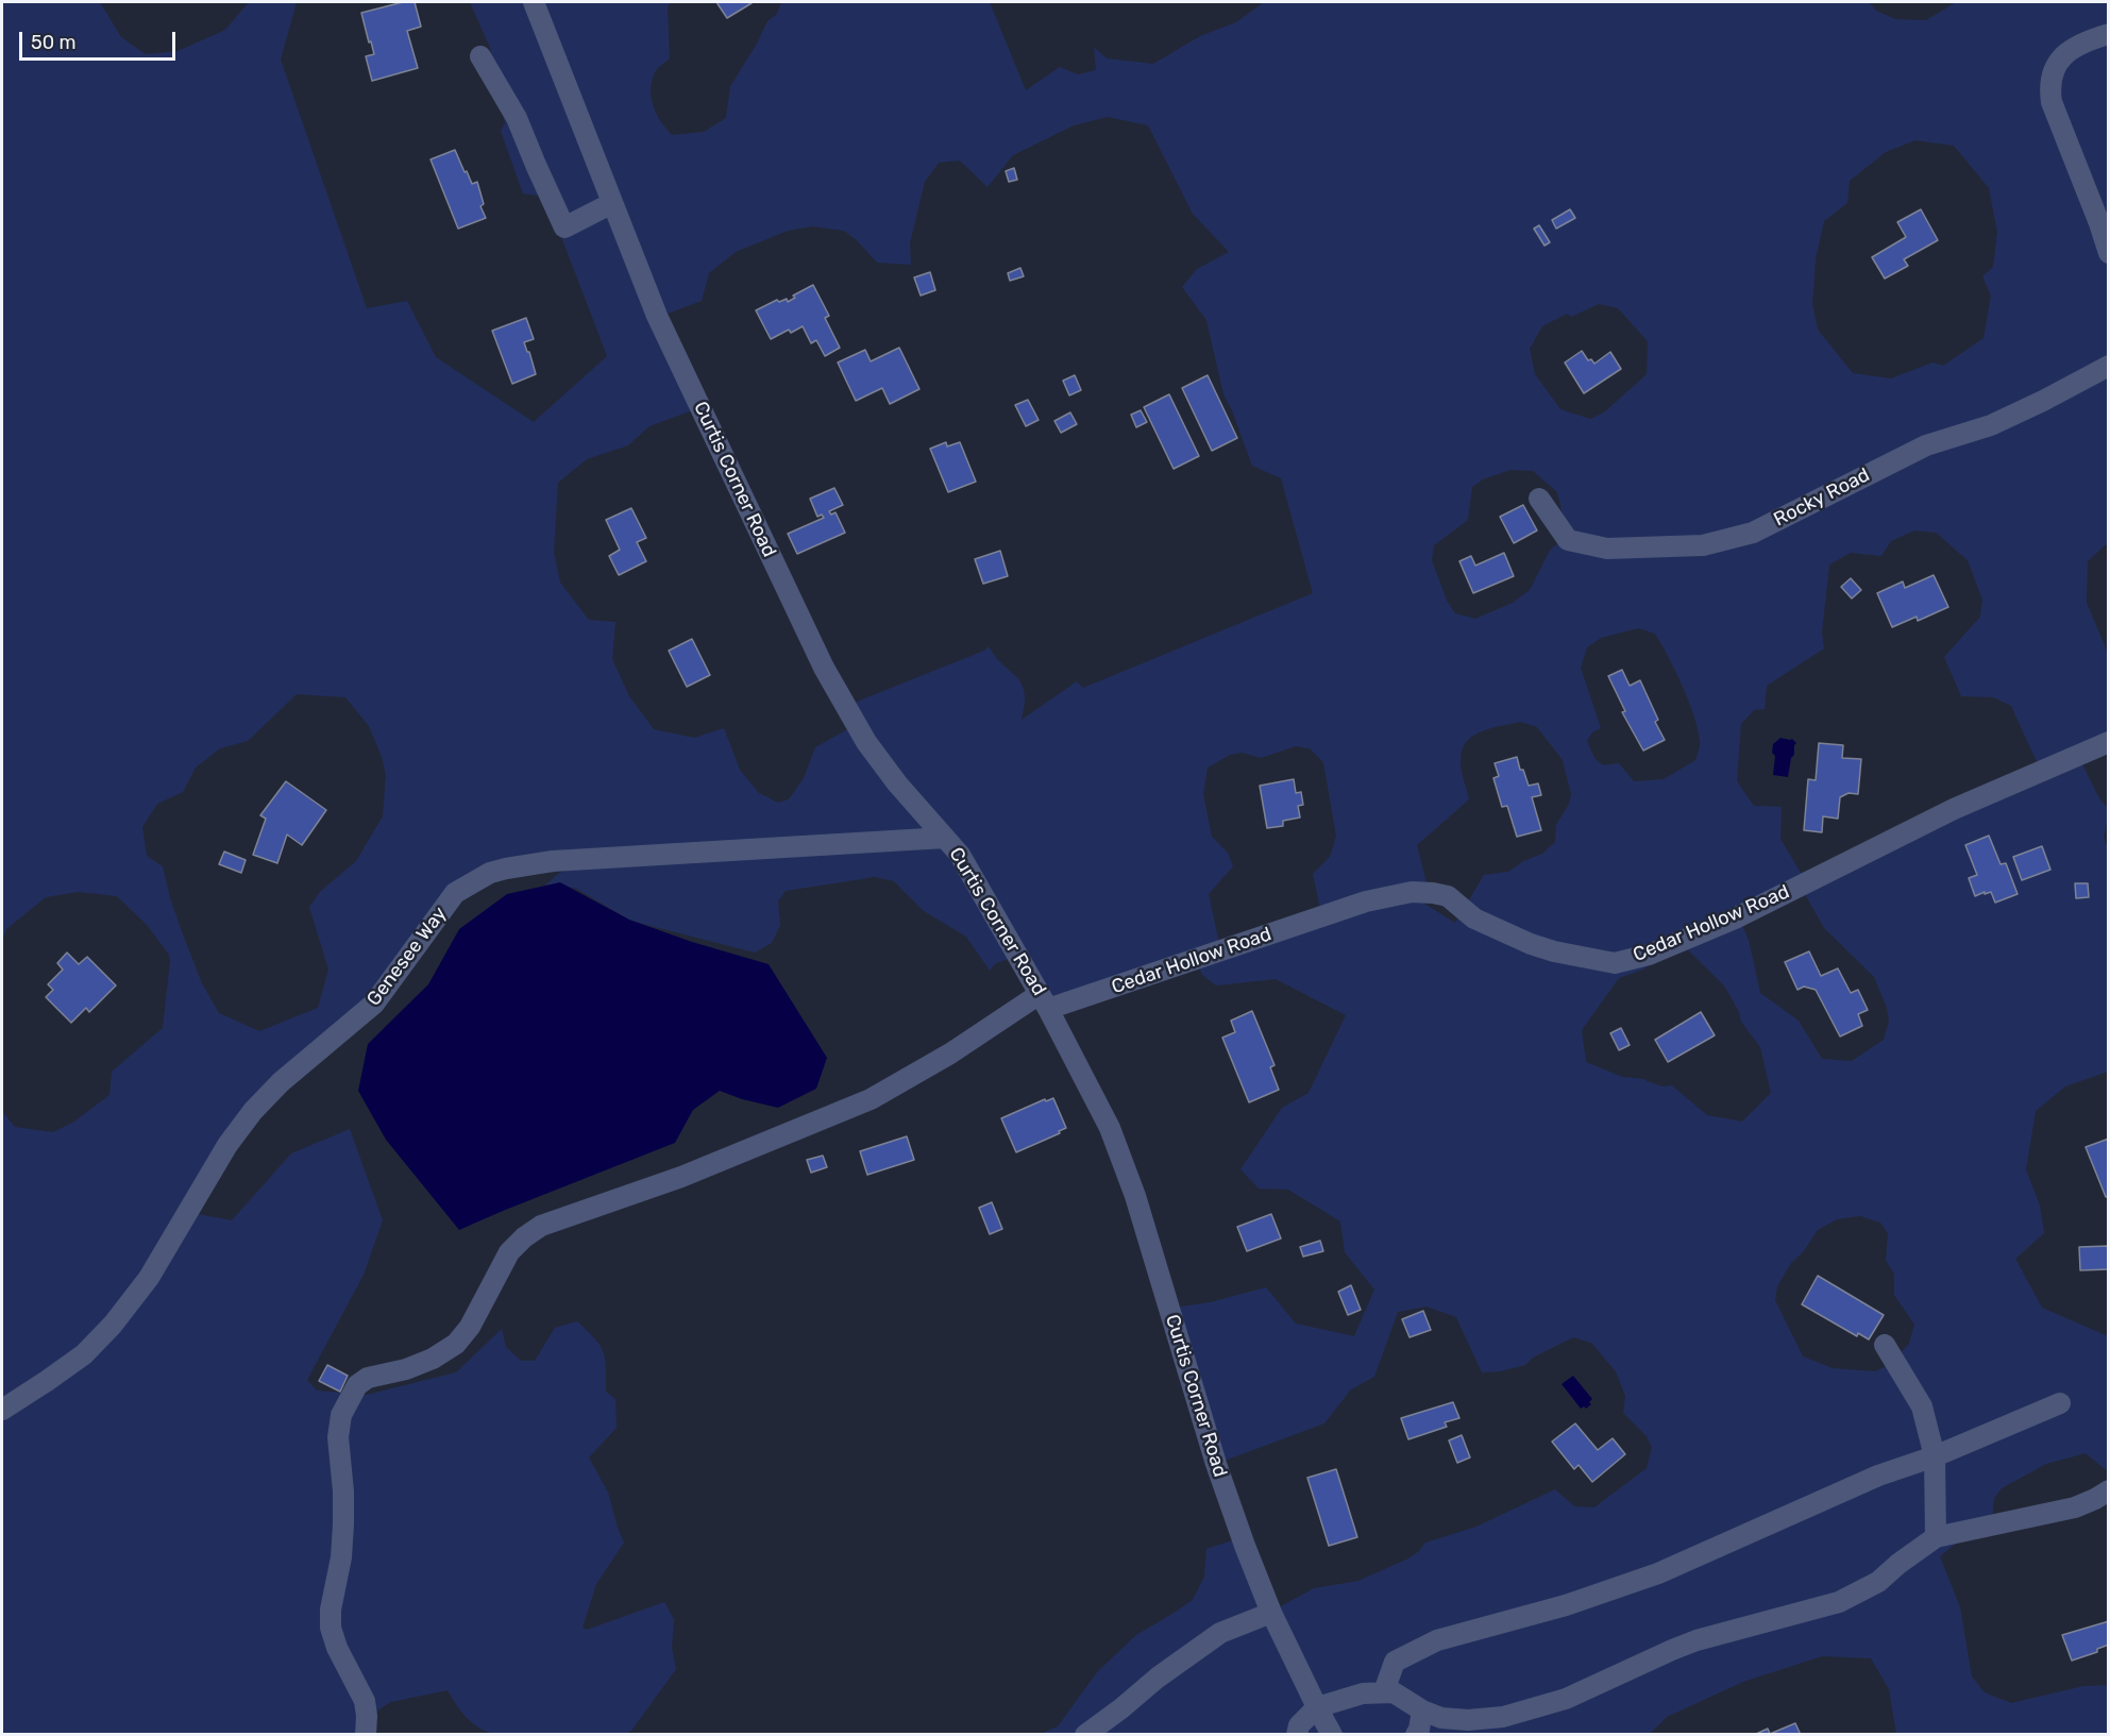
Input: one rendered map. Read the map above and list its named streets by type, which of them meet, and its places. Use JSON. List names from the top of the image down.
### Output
{
  "streets": {
    "street": [
      "Curtis Corner Road",
      "Rocky Road",
      "Cedar Hollow Road",
      "Genesee Way"
    ]
  },
  "crossings": [
    ["Curtis Corner Road", "Cedar Hollow Road"],
    ["Curtis Corner Road", "Genesee Way"]
  ],
  "scale_bar": "50 m"
}
